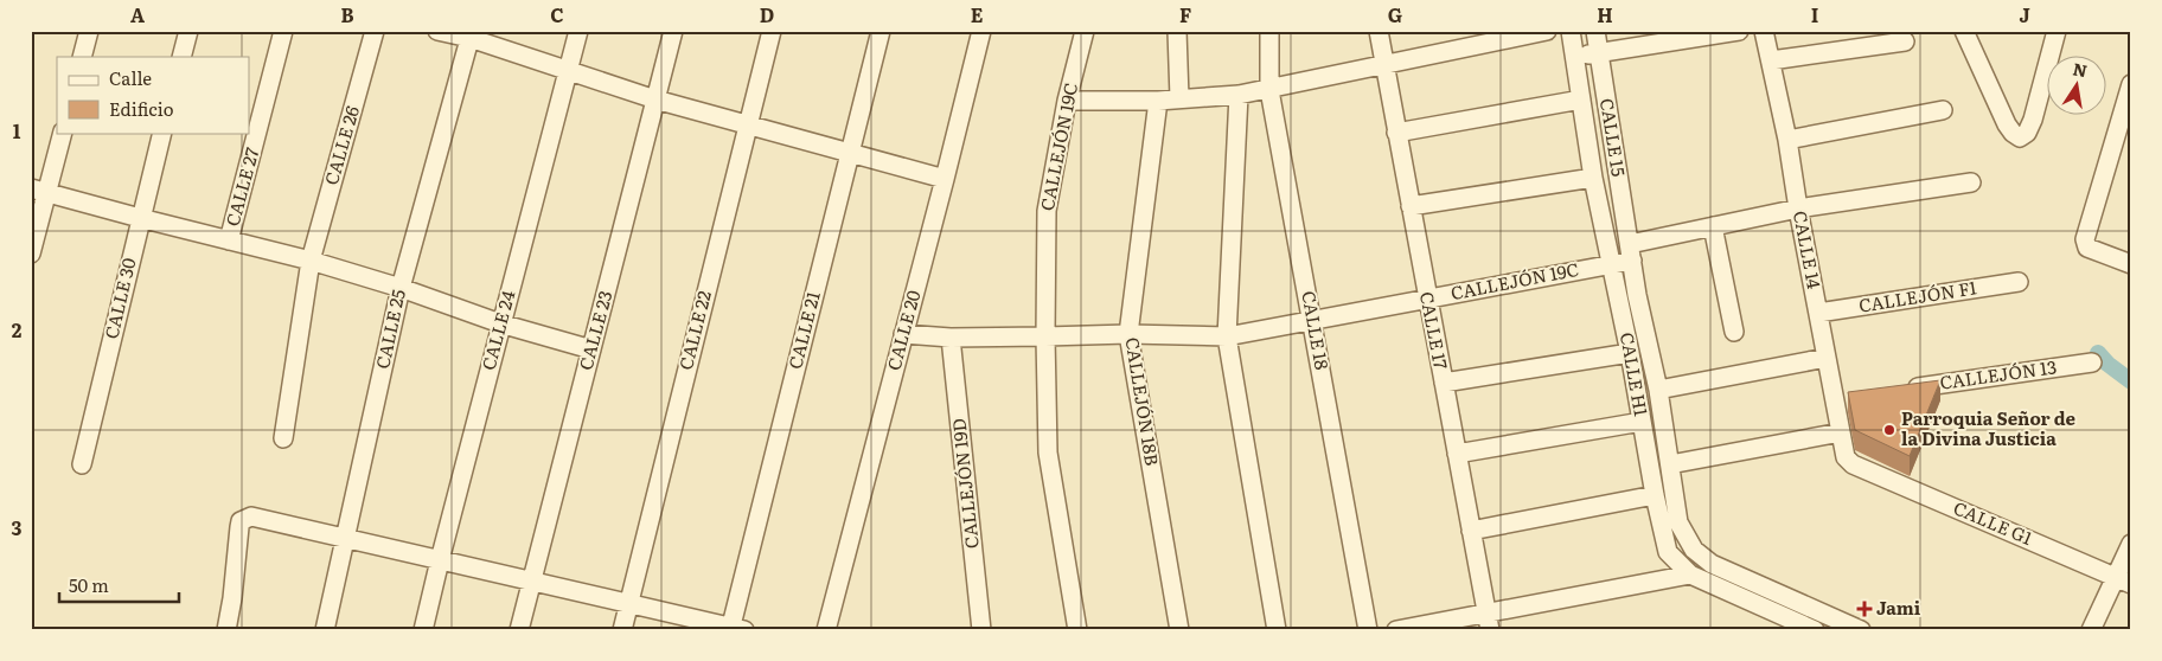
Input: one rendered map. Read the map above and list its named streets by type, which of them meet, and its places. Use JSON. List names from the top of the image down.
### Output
{
  "streets": {
    "street": [
      "CALLE 15",
      "CALLE 26",
      "CALLEJÓN 19C",
      "CALLE 27",
      "CALLE 14",
      "CALLEJÓN F1",
      "CALLE 30",
      "CALLE 25",
      "CALLE 24",
      "CALLE 23",
      "CALLE 22",
      "CALLE 21",
      "CALLE 20",
      "CALLE 18",
      "CALLE 17",
      "CALLE H1",
      "CALLEJÓN 13",
      "CALLEJÓN 18B",
      "CALLEJÓN 19D",
      "CALLE G1"
    ]
  },
  "crossings": [
    ["CALLE 15", "CALLEJÓN 19C"],
    ["CALLE 15", "CALLE H1"],
    ["CALLEJÓN 19C", "CALLE 14"],
    ["CALLEJÓN 19C", "CALLE 18"],
    ["CALLEJÓN 19C", "CALLE 17"],
    ["CALLEJÓN 19C", "CALLE H1"],
    ["CALLEJÓN 19C", "CALLEJÓN 18B"],
    ["CALLE 14", "CALLEJÓN F1"],
    ["CALLE 14", "CALLE G1"]
  ],
  "places": {
    "other": ["Parroquia Señor de la Divina Justicia"],
    "health": ["Jami"]
  },
  "legend": ["Calle", "Edificio"],
  "scale_bar": "50 m",
  "north": "top",
  "grid": {
    "columns": [
      "A",
      "B",
      "C",
      "D",
      "E",
      "F",
      "G",
      "H",
      "I",
      "J"
    ],
    "rows": ["1", "2", "3"]
  }
}
